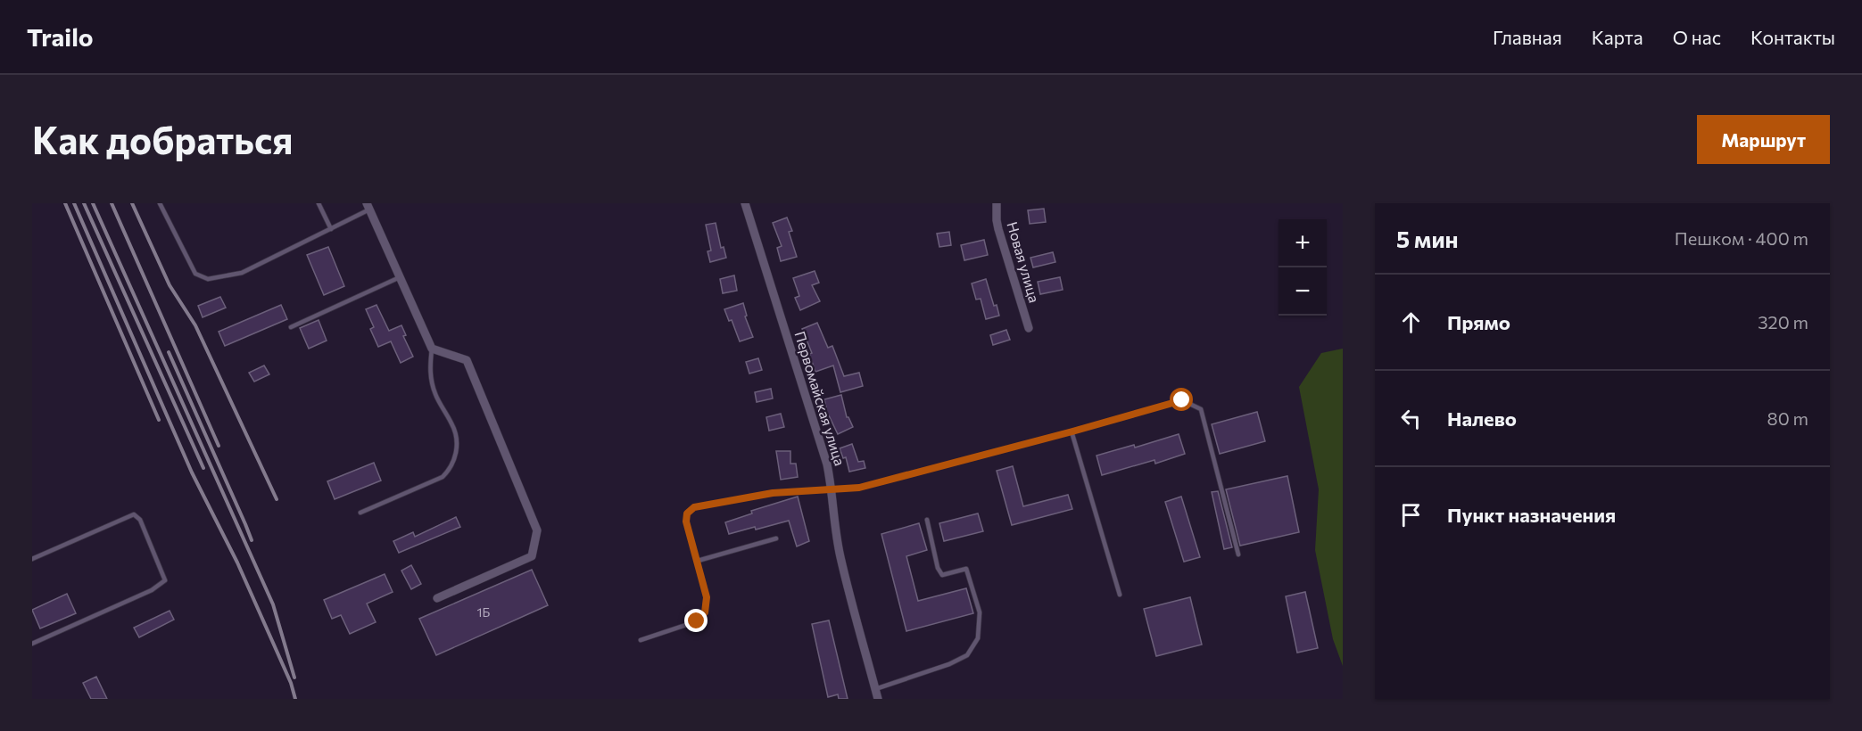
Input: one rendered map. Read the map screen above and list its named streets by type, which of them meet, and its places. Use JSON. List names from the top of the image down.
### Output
{
  "streets": {
    "street": ["Новая улица", "Первомайская улица"]
  },
  "house_numbers": ["1Б"],
  "page": {
    "header": "Trailo",
    "nav": [
      "Главная",
      "Карта",
      "О нас",
      "Контакты"
    ],
    "buttons": "Маршрут",
    "title": "Как добраться",
    "heading": ["5 мин", "Пешком · 400 m"],
    "map_buttons": ["+", "−"],
    "list": [
      ["Прямо", "320 m"],
      ["Налево", "80 m"],
      "Пункт назначения"
    ]
  }
}
